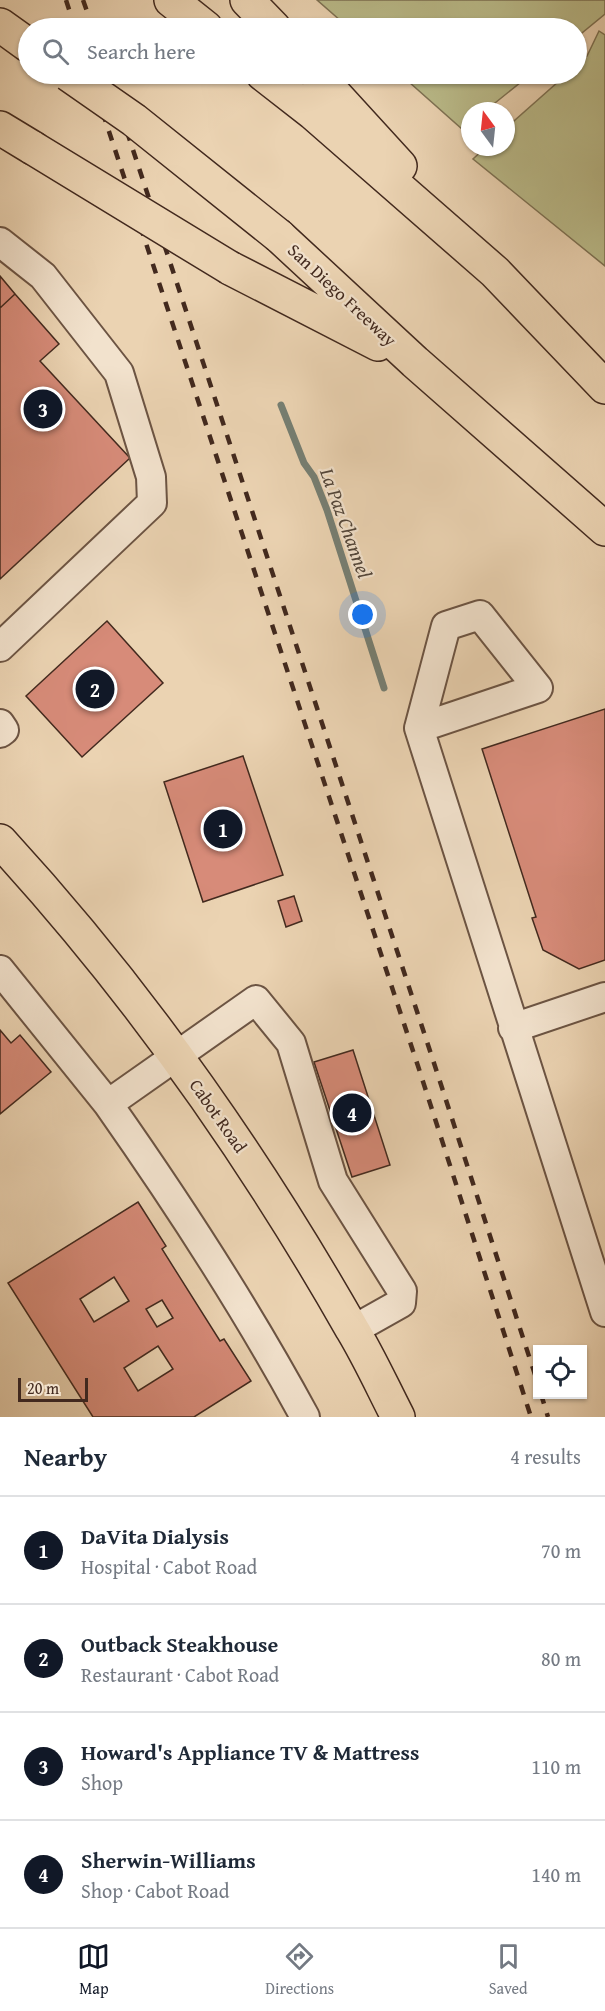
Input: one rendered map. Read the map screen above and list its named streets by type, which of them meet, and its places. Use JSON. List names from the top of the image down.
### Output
{
  "streets": {
    "main road": ["San Diego Freeway", "Cabot Road"]
  },
  "water": ["La Paz Channel"],
  "scale_bar": "20 m",
  "north": "top",
  "page": {
    "search": "Search here",
    "pins": [
      "3",
      "2",
      "1",
      "4"
    ],
    "scale": "20 m",
    "heading": ["Nearby", "4 results"],
    "list": [
      {
        "mark": "1",
        "name": "DaVita Dialysis",
        "note": "Hospital · Cabot Road",
        "value": "70 m"
      },
      {
        "mark": "2",
        "name": "Outback Steakhouse",
        "note": "Restaurant · Cabot Road",
        "value": "80 m"
      },
      {
        "mark": "3",
        "name": "Howard's Appliance TV & Mattress",
        "note": "Shop",
        "value": "110 m"
      },
      {
        "mark": "4",
        "name": "Sherwin-Williams",
        "note": "Shop · Cabot Road",
        "value": "140 m"
      }
    ],
    "nav": ["Map", "Directions", "Saved"]
  }
}
